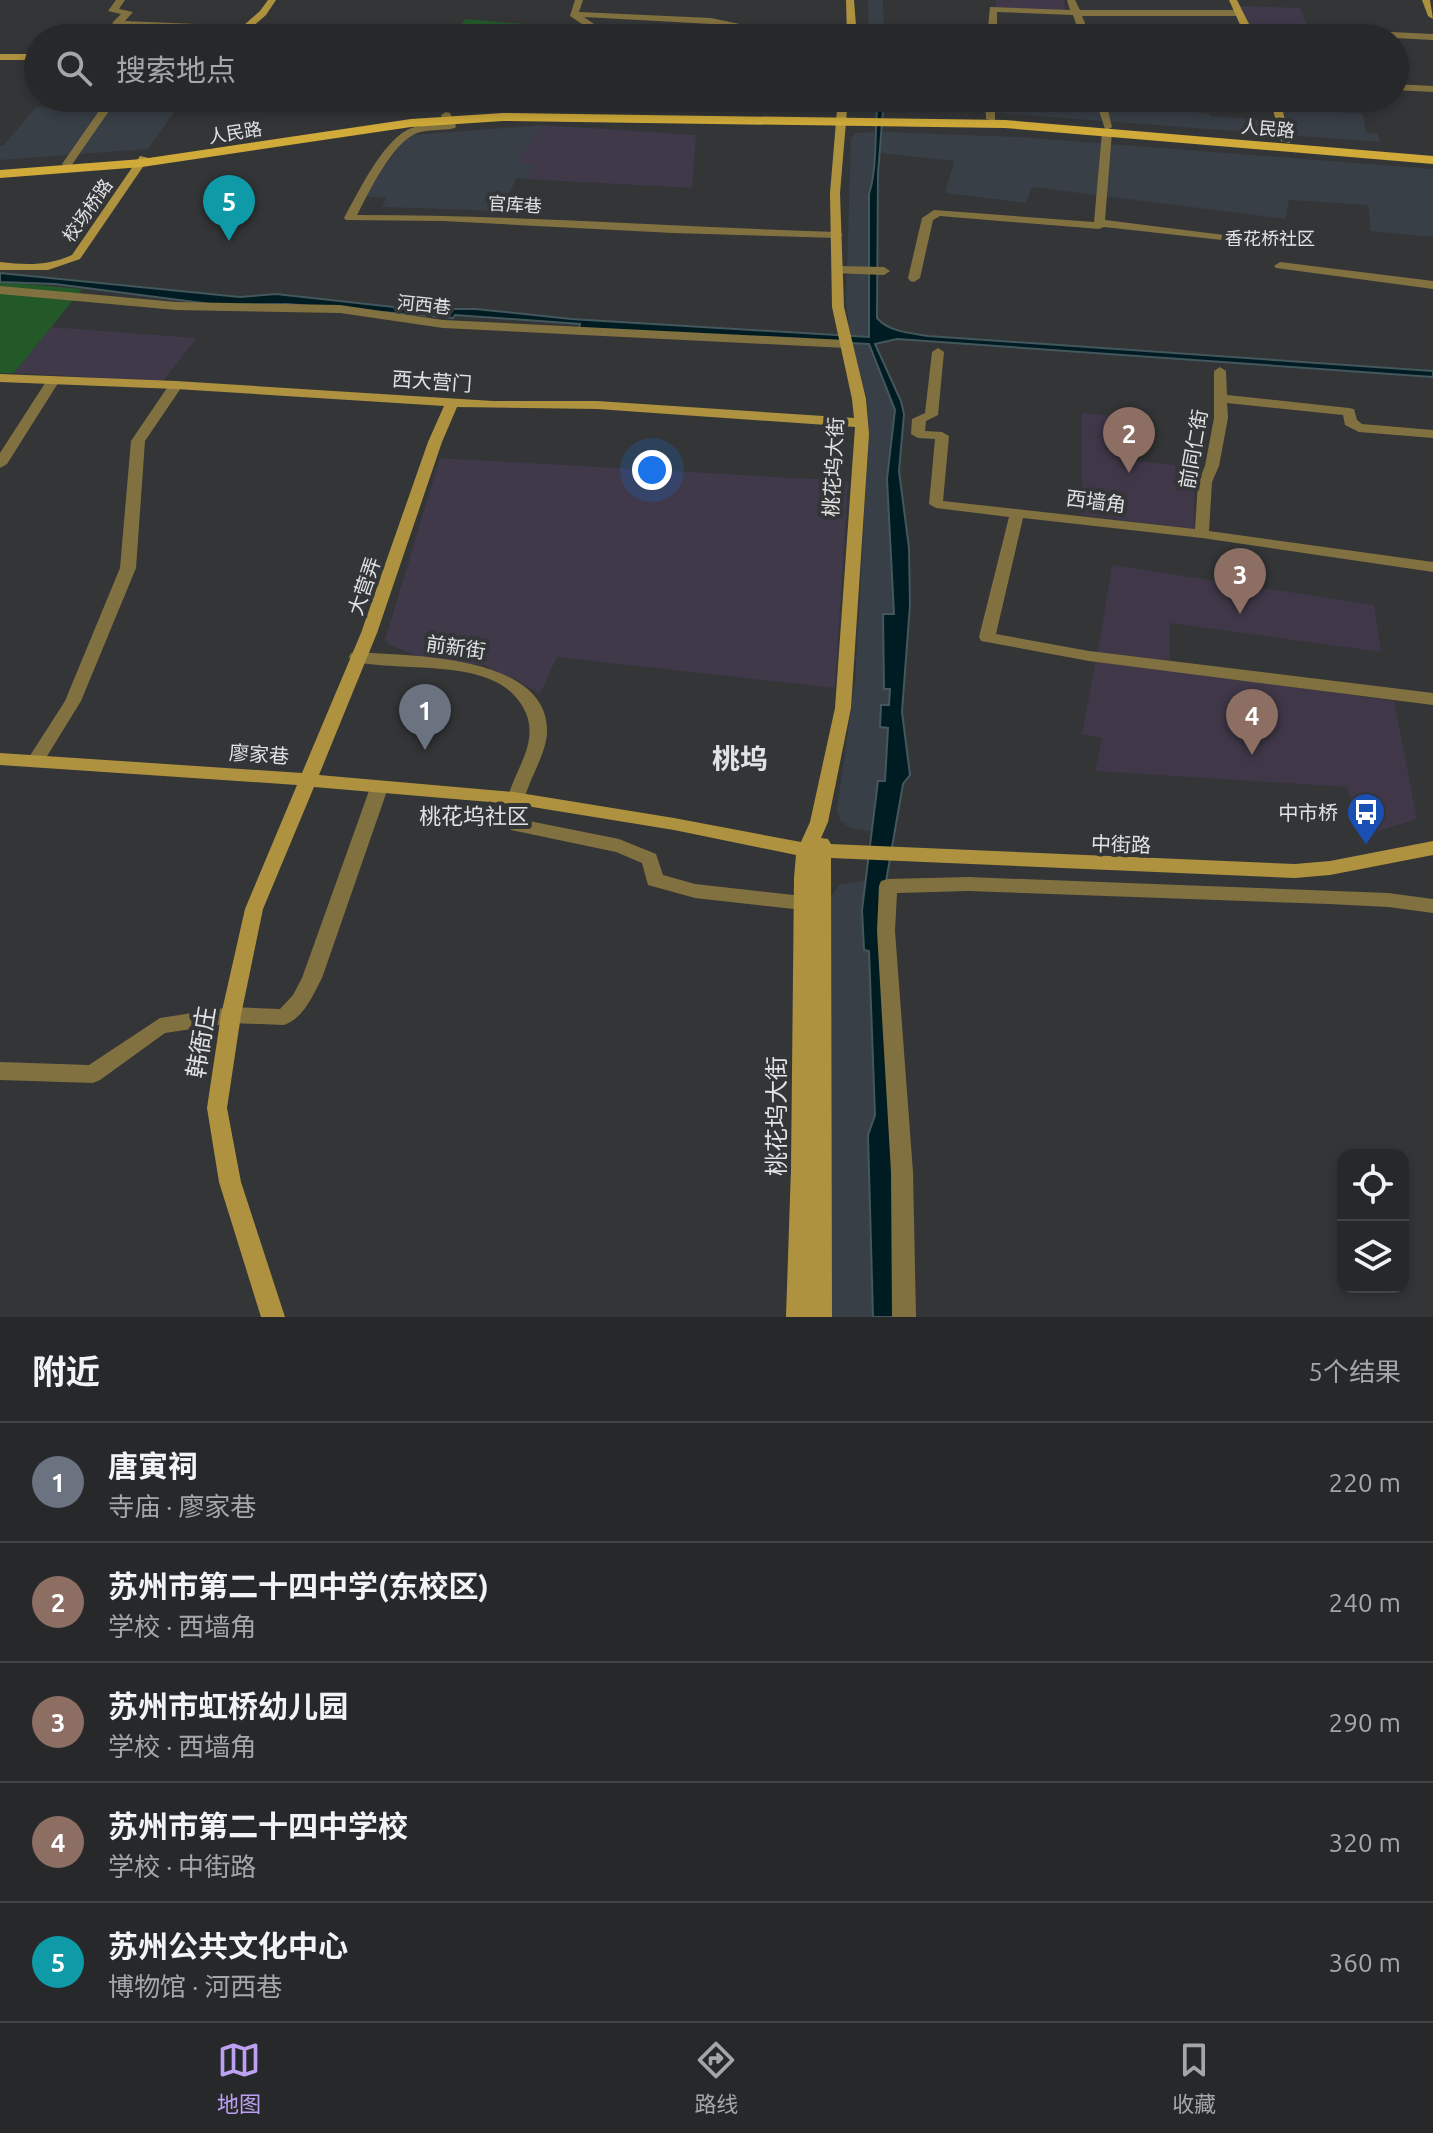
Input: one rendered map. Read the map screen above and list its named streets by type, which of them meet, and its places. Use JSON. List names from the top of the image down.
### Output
{
  "streets": {
    "main road": ["人民路"],
    "street": [
      "官库巷",
      "校场桥路",
      "河西巷",
      "西大营门",
      "前同仁街",
      "桃花坞大街",
      "西墙角",
      "大营弄",
      "前新街",
      "廖家巷",
      "中街路",
      "韩衙庄"
    ]
  },
  "crossings": [
    ["人民路", "官库巷"],
    ["人民路", "校场桥路"],
    ["人民路", "桃花坞大街"],
    ["官库巷", "桃花坞大街"],
    ["河西巷", "桃花坞大街"],
    ["西大营门", "桃花坞大街"],
    ["西大营门", "大营弄"],
    ["前同仁街", "西墙角"],
    ["桃花坞大街", "廖家巷"],
    ["桃花坞大街", "中街路"],
    ["大营弄", "前新街"],
    ["大营弄", "廖家巷"],
    ["大营弄", "韩衙庄"],
    ["前新街", "廖家巷"],
    ["廖家巷", "中街路"],
    ["廖家巷", "韩衙庄"]
  ],
  "districts": ["香花桥社区", "桃坞", "桃花坞社区"],
  "places": {
    "bus stop": ["中市桥"]
  },
  "page": {
    "search": "搜索地点",
    "pins": [
      "5",
      "2",
      "3",
      "1",
      "4"
    ],
    "heading": ["附近", "5个结果"],
    "list": [
      {
        "mark": "1",
        "name": "唐寅祠",
        "note": "寺庙 · 廖家巷",
        "value": "220 m"
      },
      {
        "mark": "2",
        "name": "苏州市第二十四中学(东校区)",
        "note": "学校 · 西墙角",
        "value": "240 m"
      },
      {
        "mark": "3",
        "name": "苏州市虹桥幼儿园",
        "note": "学校 · 西墙角",
        "value": "290 m"
      },
      {
        "mark": "4",
        "name": "苏州市第二十四中学校",
        "note": "学校 · 中街路",
        "value": "320 m"
      },
      {
        "mark": "5",
        "name": "苏州公共文化中心",
        "note": "博物馆 · 河西巷",
        "value": "360 m"
      }
    ],
    "nav": ["地图", "路线", "收藏"]
  }
}
